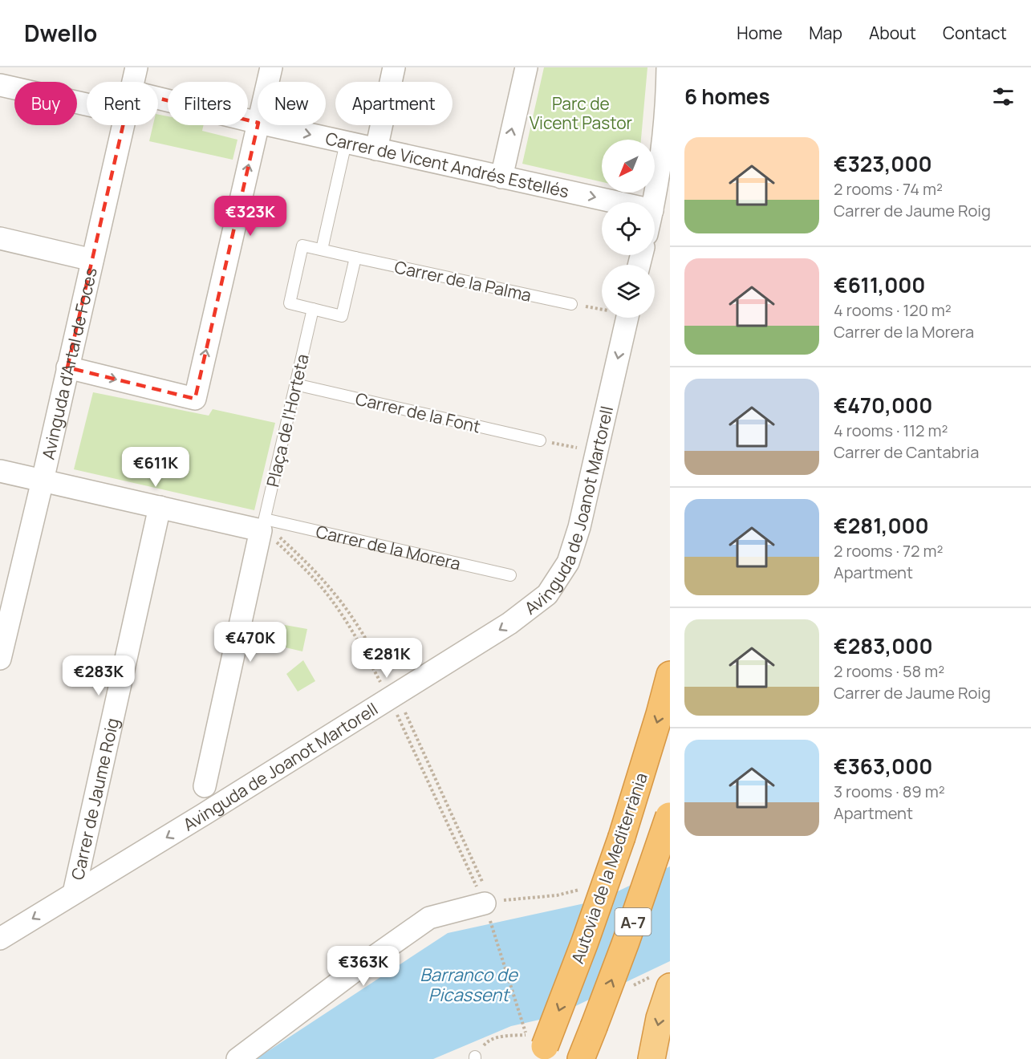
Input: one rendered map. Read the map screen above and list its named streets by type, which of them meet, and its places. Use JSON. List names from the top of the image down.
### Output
{
  "streets": {
    "highway": ["Autovia de la Mediterrània", "A-7"],
    "street": [
      "Carrer de Vicent Andrés Estellés",
      "Avinguda d'Artal de Foces",
      "Avinguda de Joanot Martorell",
      "Carrer de la Morera",
      "Carrer de Jaume Roig"
    ],
    "lane": ["Carrer de la Palma", "Carrer de la Font", "Plaça de l'Horteta"]
  },
  "crossings": [
    ["Avinguda d'Artal de Foces", "Carrer de la Morera"],
    ["Carrer de la Font", "Plaça de l'Horteta"],
    ["Plaça de l'Horteta", "Carrer de la Morera"],
    ["Avinguda de Joanot Martorell", "Carrer de Jaume Roig"],
    ["Carrer de la Morera", "Carrer de Jaume Roig"]
  ],
  "one_way": ["Carrer de Vicent Andrés Estellés", "Avinguda de Joanot Martorell"],
  "water": ["Barranco de Picassent"],
  "parks": ["Parc de Vicent Pastor"],
  "north": "bottom left",
  "page": {
    "header": "Dwello",
    "nav": [
      "Home",
      "Map",
      "About",
      "Contact"
    ],
    "heading": "6 homes",
    "chip": [
      "Buy",
      "Rent",
      "Filters",
      "New",
      "Apartment"
    ],
    "list": [
      {
        "name": "€323,000",
        "note": "2 rooms · 74 m² · Carrer de Jaume Roig"
      },
      {
        "name": "€611,000",
        "note": "4 rooms · 120 m² · Carrer de la Morera"
      },
      {
        "name": "€470,000",
        "note": "4 rooms · 112 m² · Carrer de Cantabria"
      },
      {
        "name": "€281,000",
        "note": "2 rooms · 72 m² · Apartment"
      },
      {
        "name": "€283,000",
        "note": "2 rooms · 58 m² · Carrer de Jaume Roig"
      },
      {
        "name": "€363,000",
        "note": "3 rooms · 89 m² · Apartment"
      }
    ],
    "price": [
      "€323K",
      "€611K",
      "€470K",
      "€281K",
      "€283K",
      "€363K"
    ]
  }
}
